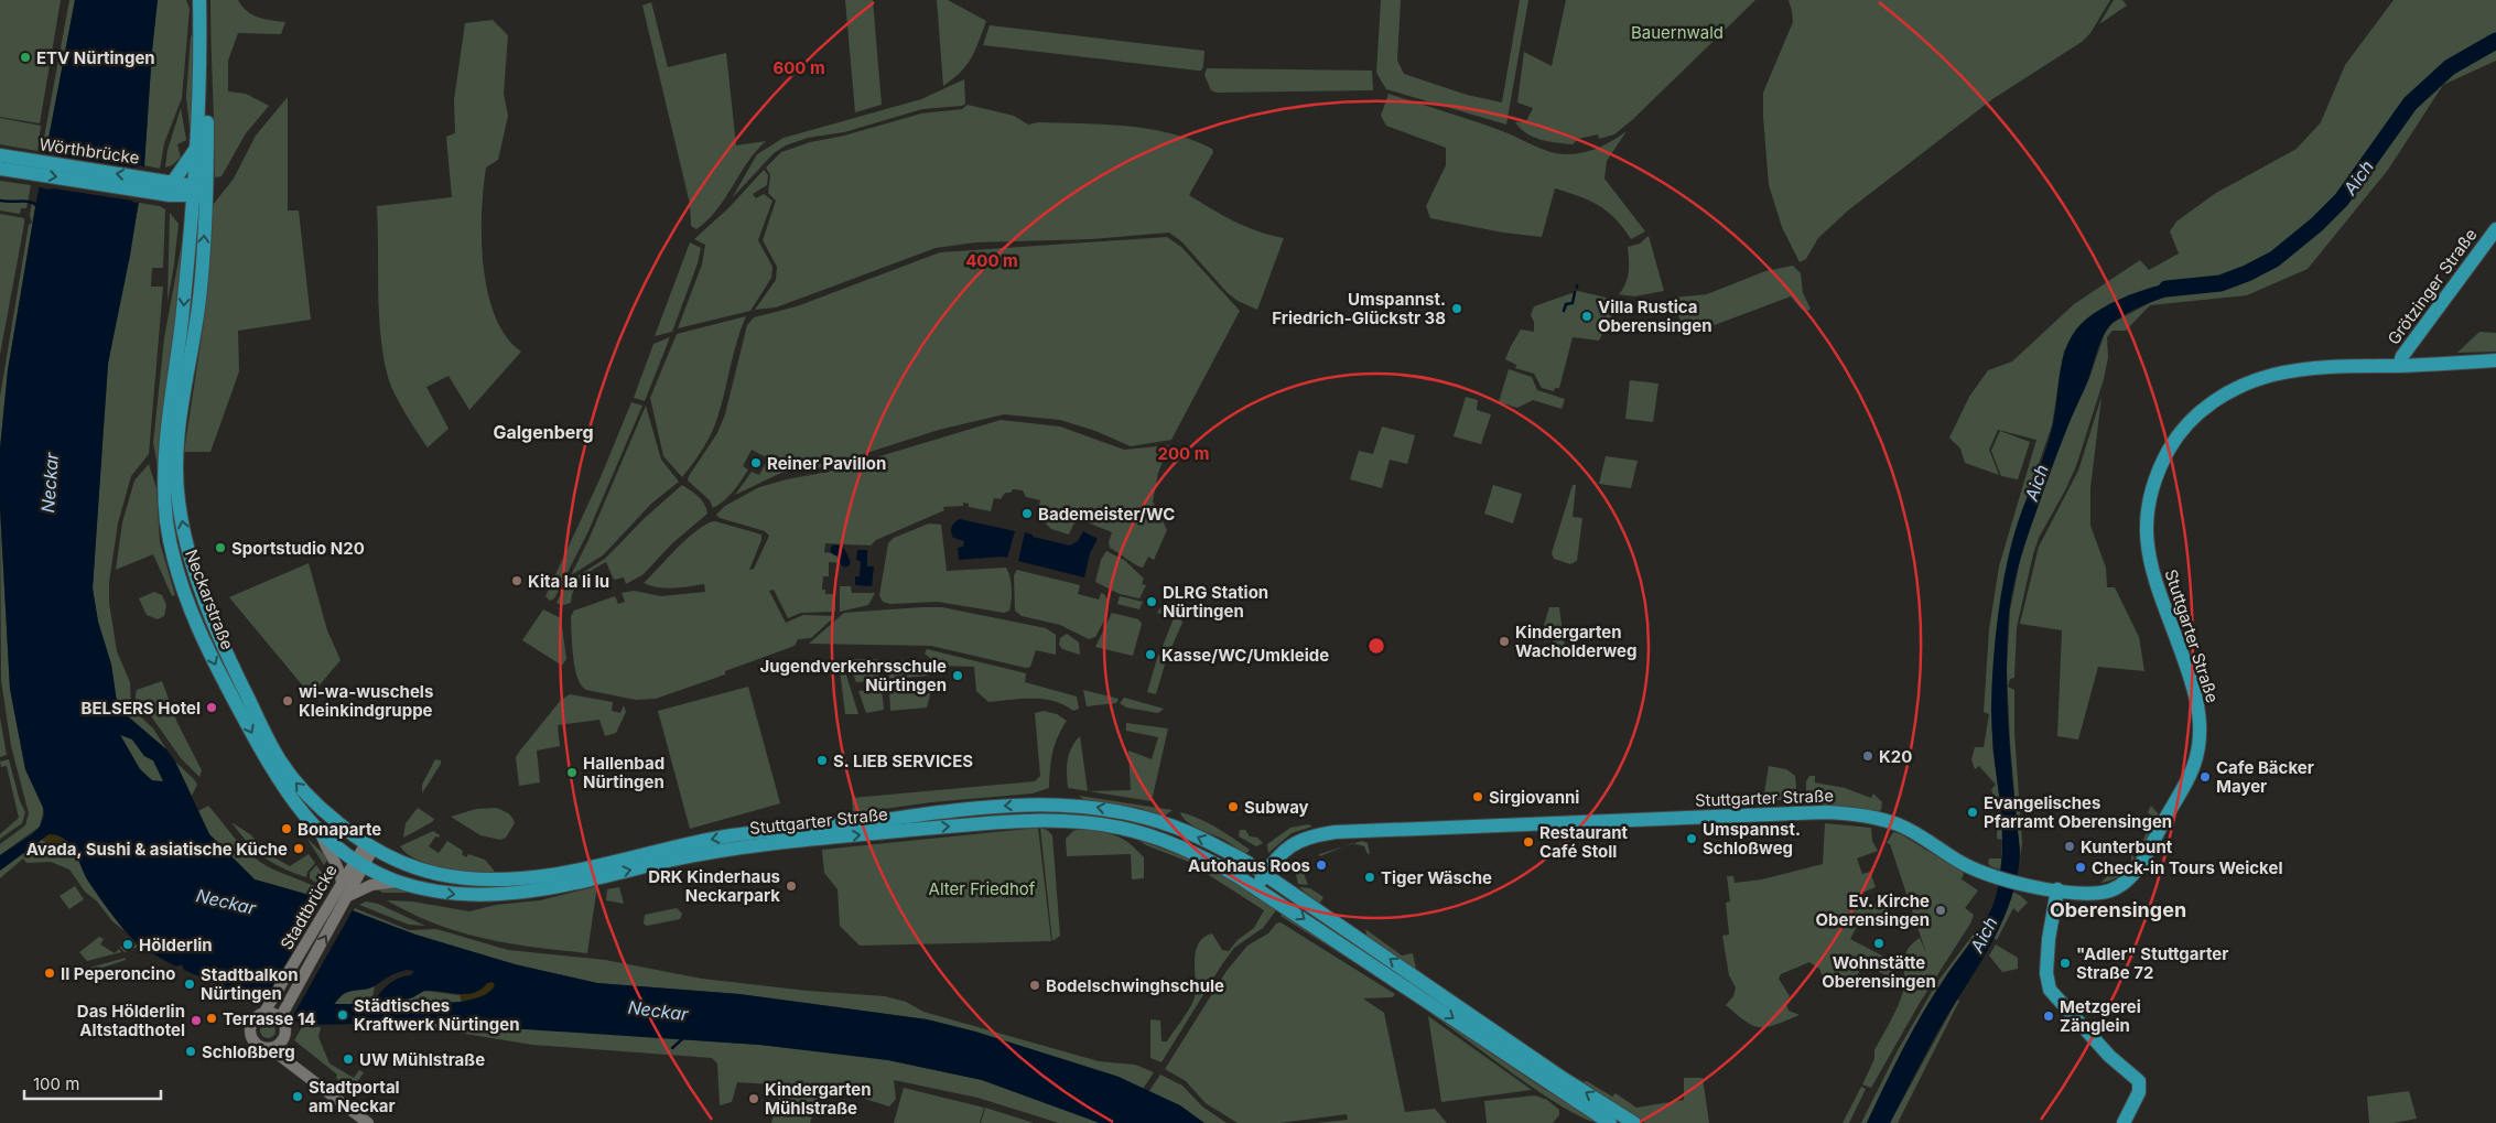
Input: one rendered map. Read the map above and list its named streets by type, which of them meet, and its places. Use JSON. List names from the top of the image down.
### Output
{
  "streets": {
    "main road": [
      "Wörthbrücke",
      "Grötzinger Straße",
      "Neckarstraße",
      "Stuttgarter Straße"
    ],
    "street": ["Stadtbrücke"]
  },
  "crossings": [
    ["Grötzinger Straße", "Stuttgarter Straße"],
    ["Neckarstraße", "Stuttgarter Straße"],
    ["Neckarstraße", "Stadtbrücke"],
    ["Stuttgarter Straße", "Stadtbrücke"]
  ],
  "districts": ["Galgenberg", "Oberensingen"],
  "water": ["Aich", "Neckar"],
  "parks": ["Bauernwald", "Alter Friedhof"],
  "places": [
    "ETV Nürtingen",
    "Umspannst. Friedrich-Glückstr 38",
    "Villa Rustica Oberensingen",
    "Reiner Pavillon",
    "Bademeister/WC",
    "Sportstudio N20",
    "Kita la li lu",
    "DLRG Station Nürtingen",
    "Kindergarten Wacholderweg",
    "Kasse/WC/Umkleide",
    "Jugendverkehrsschule Nürtingen",
    "wi-wa-wuschels Kleinkindgruppe",
    "BELSERS Hotel",
    "K20",
    "S. LIEB SERVICES",
    "Hallenbad Nürtingen",
    "Cafe Bäcker Mayer",
    "Sirgiovanni",
    "Subway",
    "Evangelisches Pfarramt Oberensingen",
    "Bonaparte",
    "Umspannst. Schloßweg",
    "Restaurant Café Stoll",
    "Kunterbunt",
    "Avada, Sushi & asiatische Küche",
    "Autohaus Roos",
    "Check-in Tours Weickel",
    "Tiger Wäsche",
    "DRK Kinderhaus Neckarpark",
    "Ev. Kirche Oberensingen",
    "Wohnstätte Oberensingen",
    "Hölderlin",
    "\"Adler\" Stuttgarter Straße 72",
    "Il Peperoncino",
    "Stadtbalkon Nürtingen",
    "Bodelschwinghschule",
    "Städtisches Kraftwerk Nürtingen",
    "Metzgerei Zänglein",
    "Terrasse 14",
    "Das Hölderlin Altstadthotel",
    "Schloßberg",
    "UW Mühlstraße",
    "Stadtportal am Neckar",
    "Kindergarten Mühlstraße"
  ],
  "scale_bar": "100 m",
  "rings": ["600 m", "400 m", "200 m"]
}
